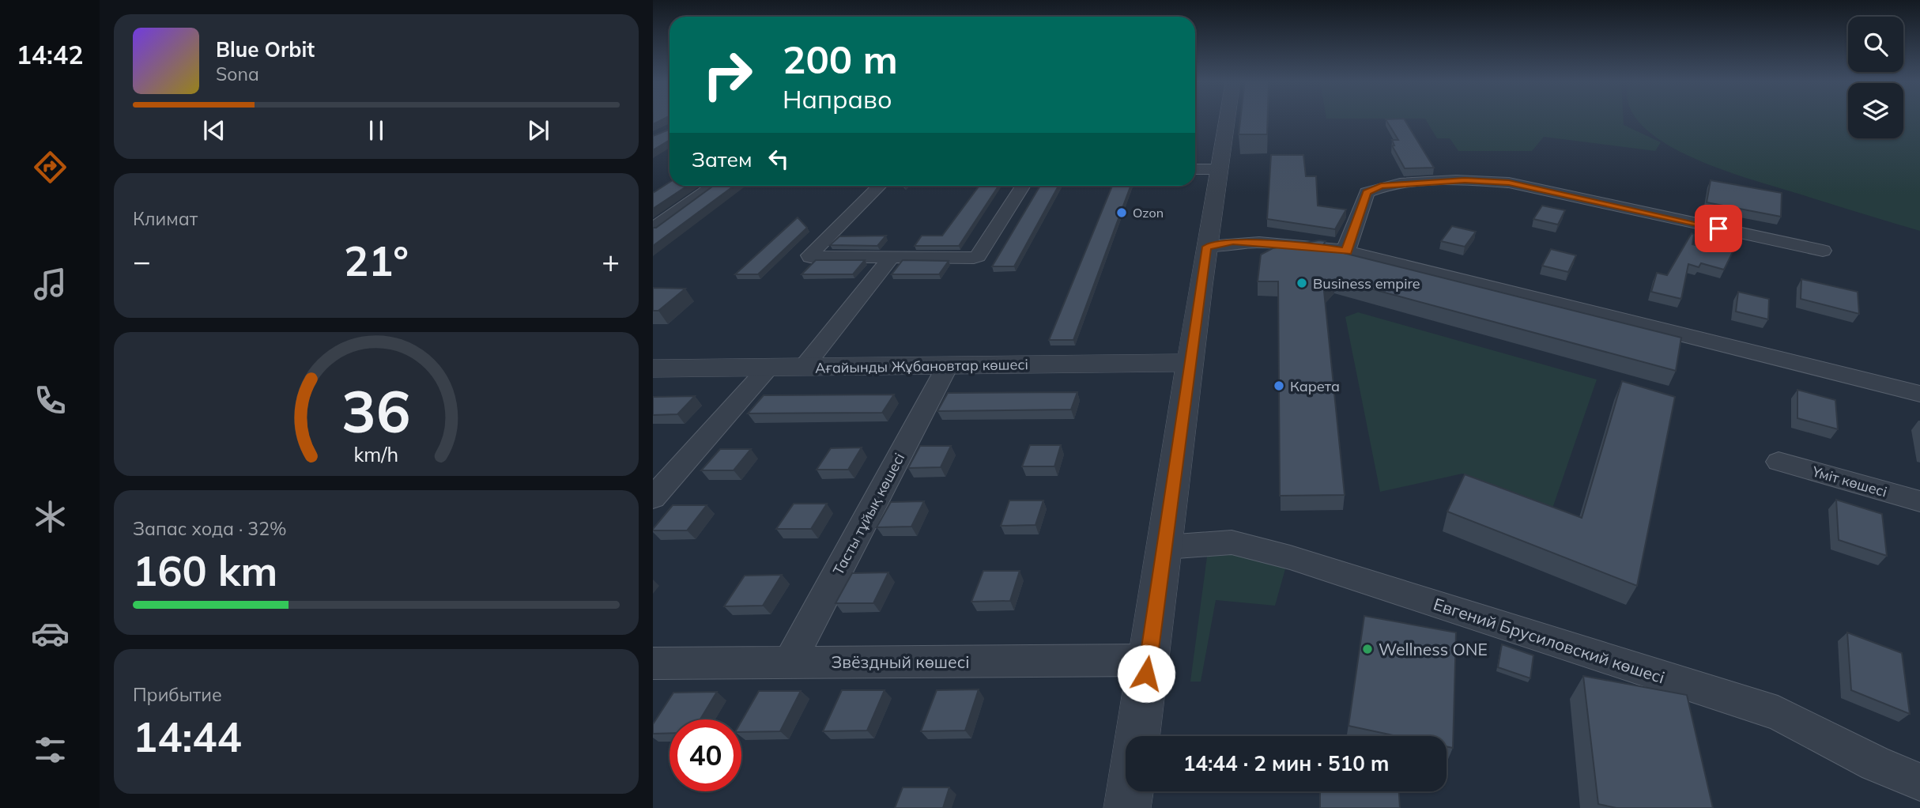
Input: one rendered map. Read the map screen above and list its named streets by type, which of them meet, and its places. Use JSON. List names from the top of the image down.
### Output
{
  "streets": {
    "street": [
      "Ағайынды Жұбановтар көшесі",
      "Үміт көшесі",
      "Тасты тұйық көшесі",
      "Евгений Брусиловский көшесі",
      "Звёздный көшесі"
    ]
  },
  "crossings": [
    ["Ағайынды Жұбановтар көшесі", "Тасты тұйық көшесі"],
    ["Тасты тұйық көшесі", "Звёздный көшесі"]
  ],
  "places": [
    "Ozon",
    "Business empire",
    "Карета",
    "Wellness ONE"
  ],
  "page": {
    "tabs": "14:42",
    "turn": ["200 m", "Направо"],
    "song": ["Blue Orbit", "Sona"],
    "then": "Затем",
    "tile": [
      "Климат",
      ["Запас хода · 32%", "160 km"],
      ["Прибытие", "14:44"]
    ],
    "heat": ["−", "21°", "+"],
    "limit": "40",
    "trip": "14:44 · 2 мин · 510 m",
    "gauge": ["36", "km/h"]
  }
}
